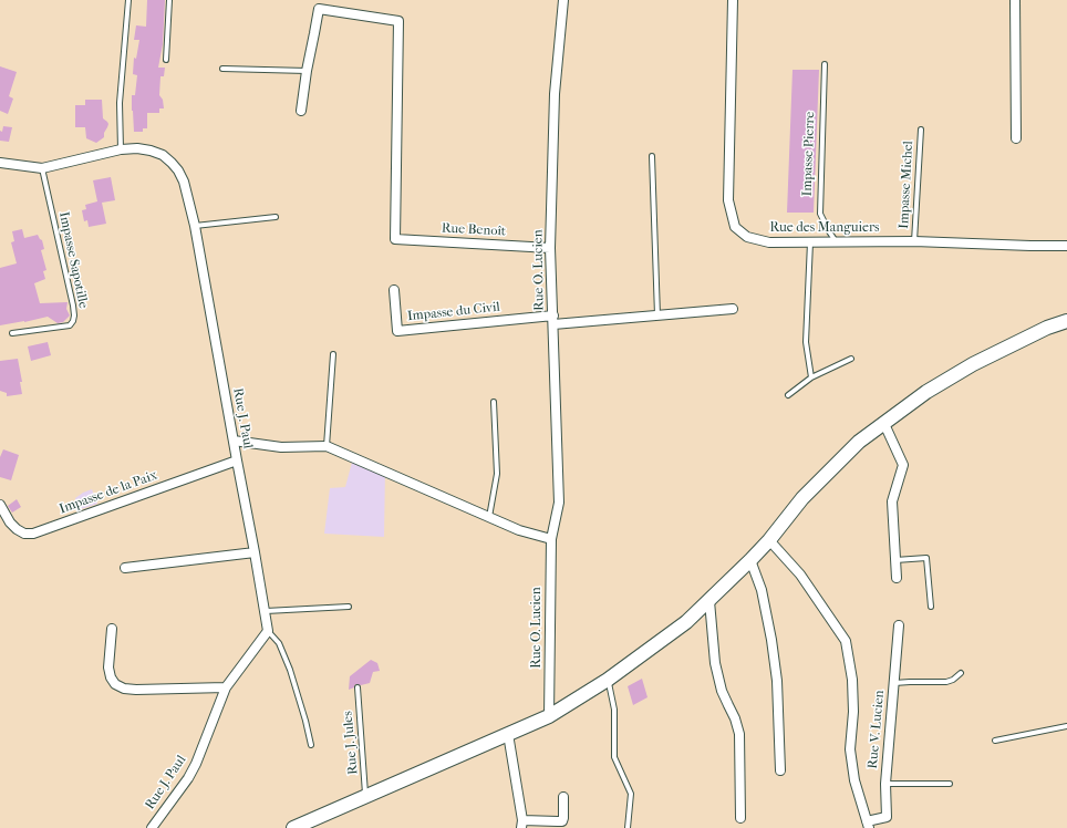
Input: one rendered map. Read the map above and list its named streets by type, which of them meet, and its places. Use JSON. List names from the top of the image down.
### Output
{
  "streets": {
    "street": [
      "Rue des Manguiers",
      "Rue Benoît",
      "Rue O. Lucien",
      "Impasse du Civil",
      "Rue J. Paul",
      "Impasse de la Paix",
      "Rue V. Lucien"
    ],
    "lane": [
      "Impasse Pierre",
      "Impasse Michel",
      "Impasse Sapotille",
      "Rue J. Jules"
    ]
  },
  "crossings": [
    ["Impasse Pierre", "Rue des Manguiers"],
    ["Impasse Michel", "Rue des Manguiers"],
    ["Rue Benoît", "Rue O. Lucien"],
    ["Impasse Sapotille", "Rue J. Paul"],
    ["Rue O. Lucien", "Impasse du Civil"],
    ["Rue J. Paul", "Impasse de la Paix"]
  ]
}
